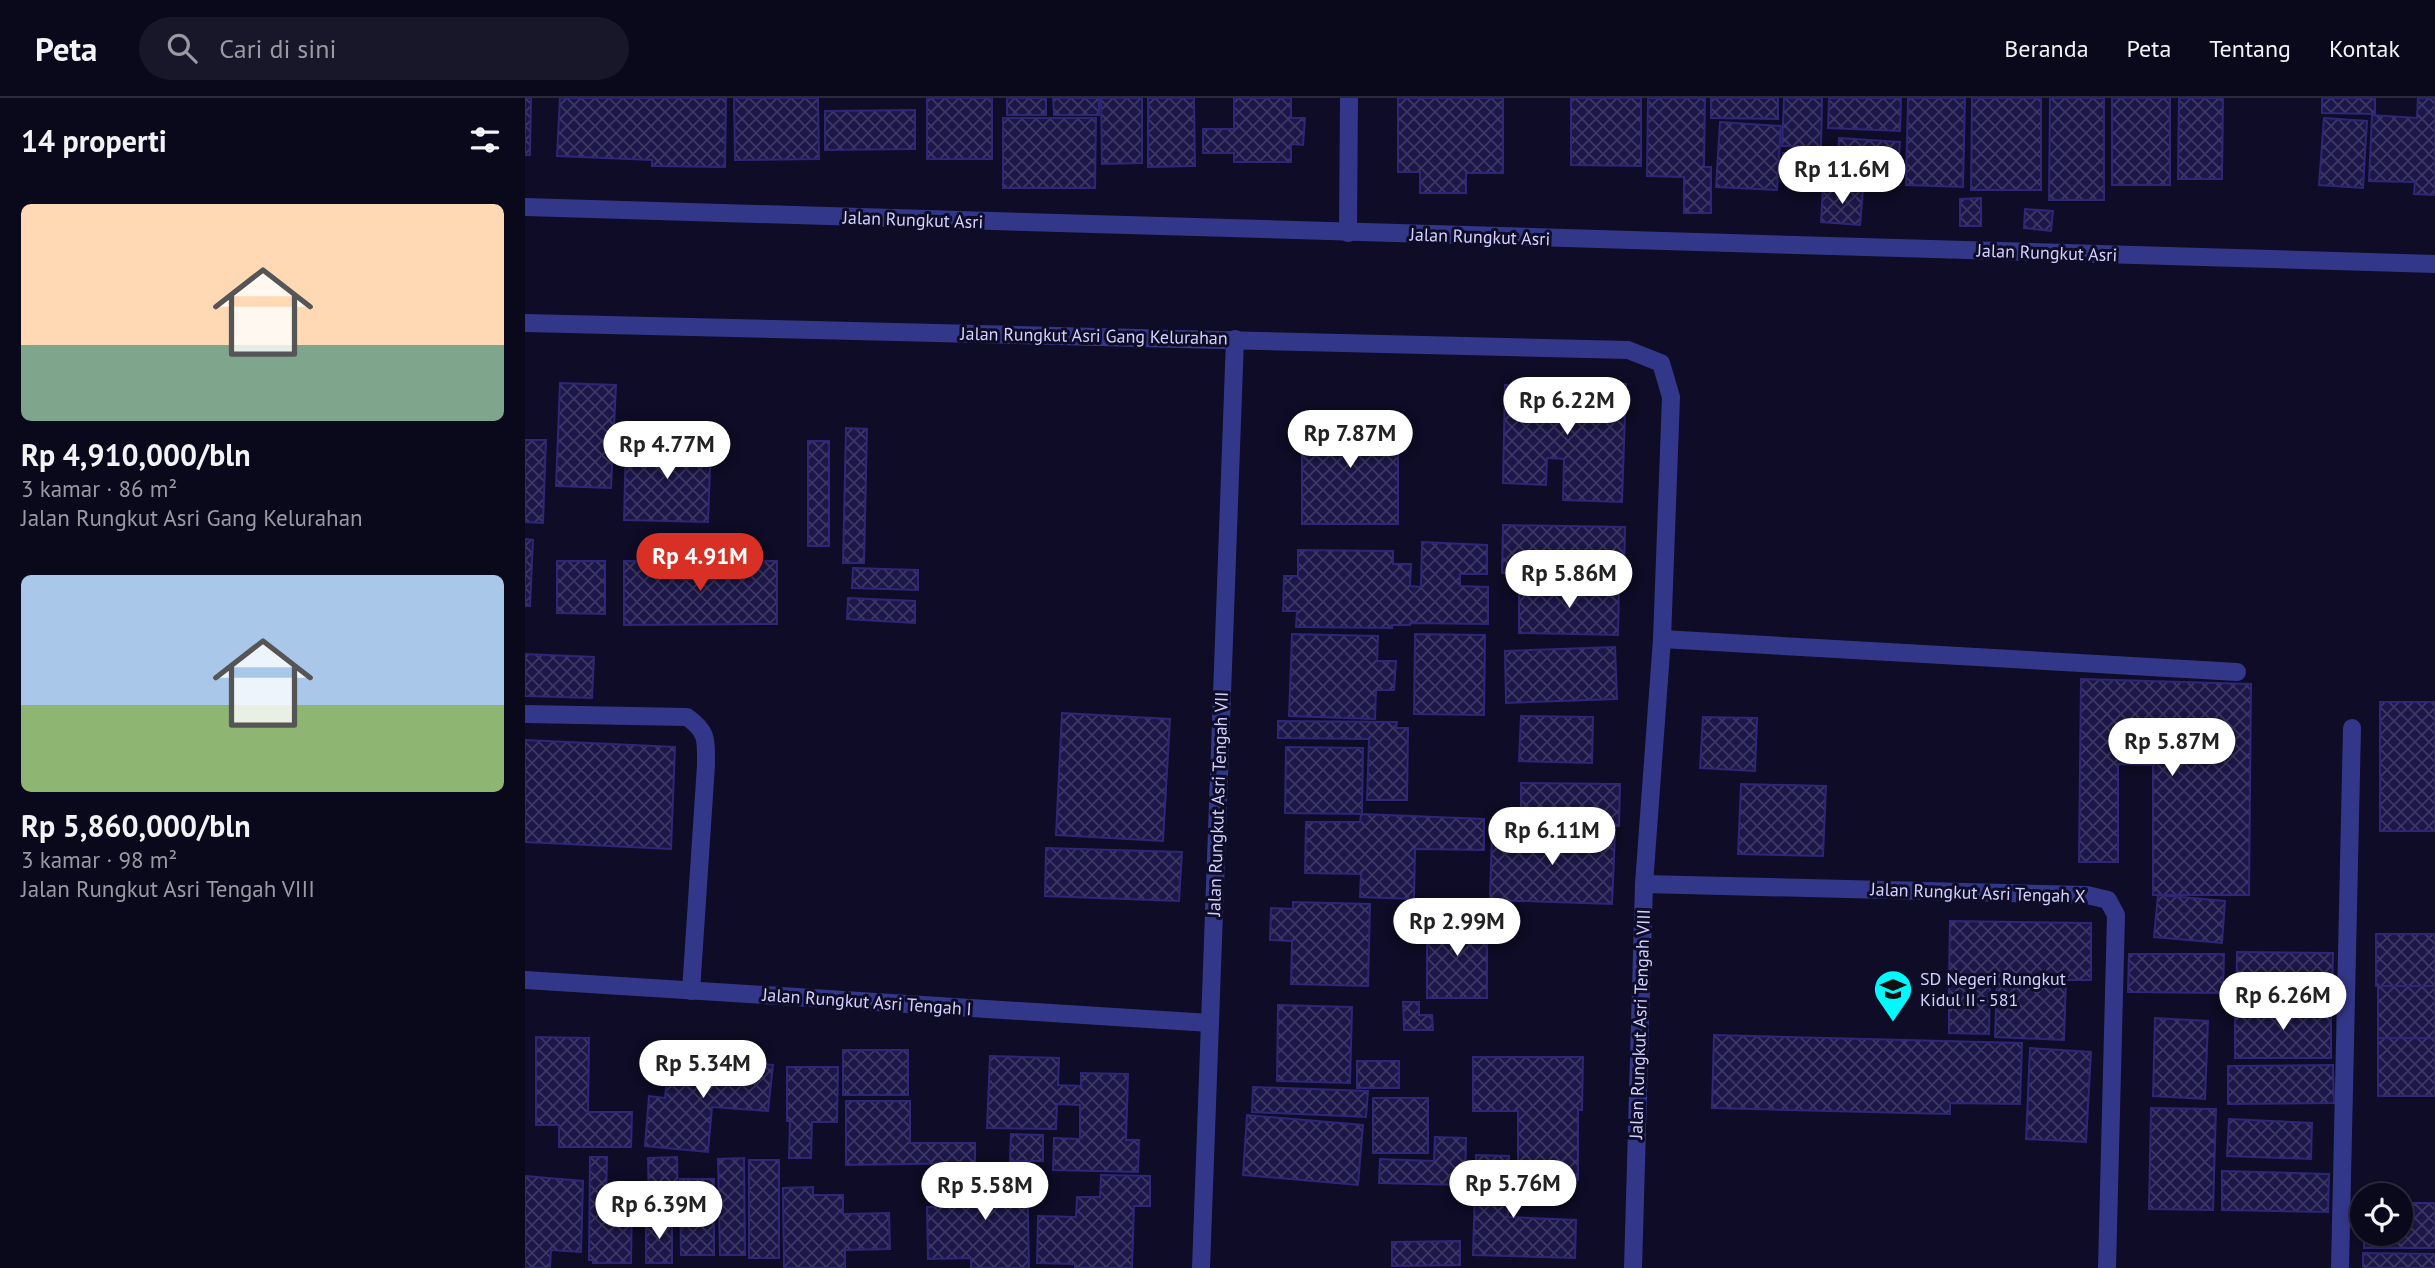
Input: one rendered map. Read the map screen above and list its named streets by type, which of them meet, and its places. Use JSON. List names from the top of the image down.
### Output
{
  "streets": {
    "street": [
      "Jalan Rungkut Asri",
      "Jalan Rungkut Asri Gang Kelurahan",
      "Jalan Rungkut Asri Tengah VII",
      "Jalan Rungkut Asri Tengah X",
      "Jalan Rungkut Asri Tengah I",
      "Jalan Rungkut Asri Tengah VIII"
    ]
  },
  "crossings": [
    ["Jalan Rungkut Asri Gang Kelurahan", "Jalan Rungkut Asri Tengah VII"],
    ["Jalan Rungkut Asri Gang Kelurahan", "Jalan Rungkut Asri Tengah VIII"],
    ["Jalan Rungkut Asri Tengah VII", "Jalan Rungkut Asri Tengah I"],
    ["Jalan Rungkut Asri Tengah X", "Jalan Rungkut Asri Tengah VIII"]
  ],
  "places": {
    "school or university": ["SD Negeri Rungkut Kidul II - 581"]
  },
  "page": {
    "header": "Peta",
    "search": "Cari di sini",
    "nav": [
      "Beranda",
      "Peta",
      "Tentang",
      "Kontak"
    ],
    "heading": "14 properti",
    "price": [
      "Rp 11.6M",
      "Rp 6.22M",
      "Rp 7.87M",
      "Rp 4.77M",
      "Rp 4.91M",
      "Rp 5.86M",
      "Rp 5.87M",
      "Rp 6.11M",
      "Rp 2.99M",
      "Rp 6.26M",
      "Rp 5.34M",
      "Rp 5.76M",
      "Rp 5.58M",
      "Rp 6.39M"
    ],
    "list": [
      {
        "name": "Rp 4,910,000/bln",
        "note": "3 kamar · 86 m² · Jalan Rungkut Asri Gang Kelurahan"
      },
      {
        "name": "Rp 5,860,000/bln",
        "note": "3 kamar · 98 m² · Jalan Rungkut Asri Tengah VIII"
      }
    ]
  }
}
